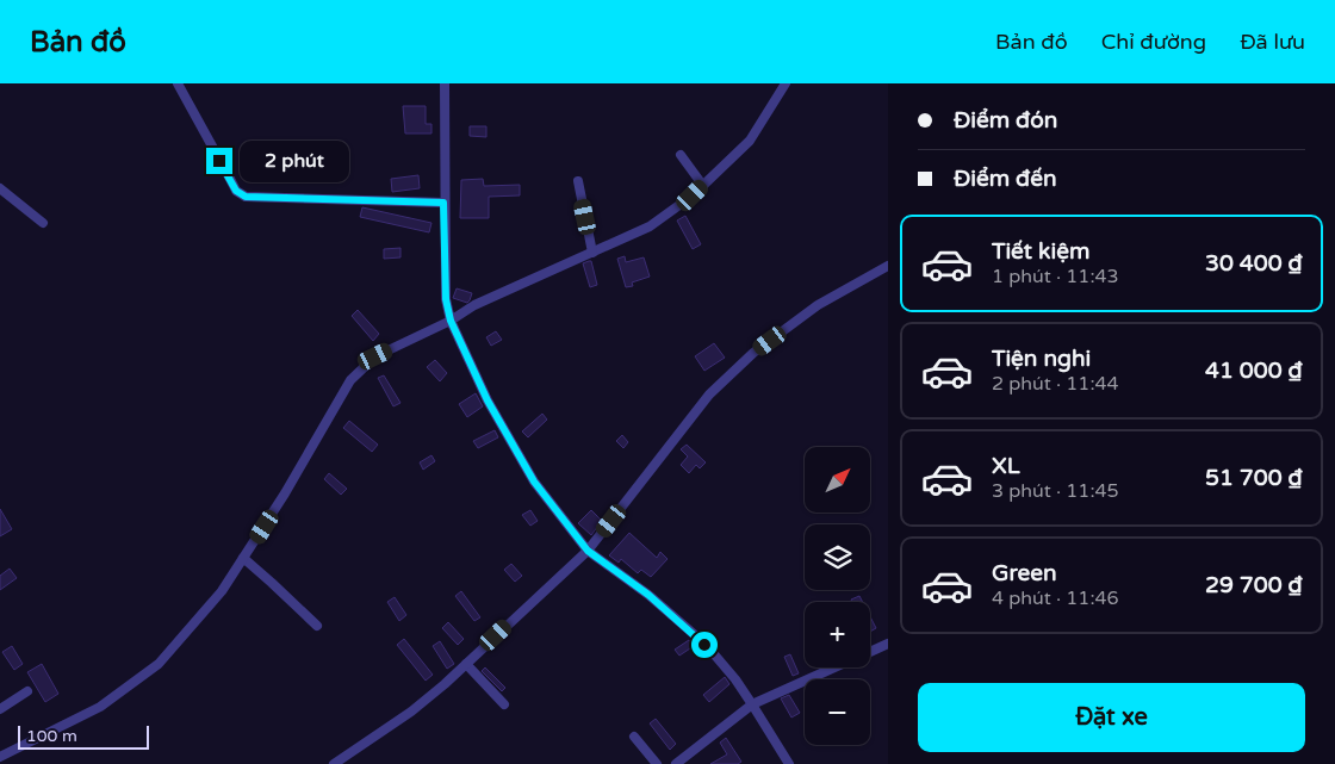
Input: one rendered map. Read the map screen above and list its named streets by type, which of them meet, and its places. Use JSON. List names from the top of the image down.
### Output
{
  "scale_bar": "100 m",
  "north": "top right",
  "page": {
    "header": "Bản đồ",
    "nav": ["Bản đồ", "Chỉ đường", "Đã lưu"],
    "banner": ["Điểm đón", "Điểm đến"],
    "bubble": "2 phút",
    "list": [
      {
        "name": "Tiết kiệm",
        "note": "1 phút · 11:43",
        "value": "30 400 ₫"
      },
      {
        "name": "Tiện nghi",
        "note": "2 phút · 11:44",
        "value": "41 000 ₫"
      },
      {
        "name": "XL",
        "note": "3 phút · 11:45",
        "value": "51 700 ₫"
      },
      {
        "name": "Green",
        "note": "4 phút · 11:46",
        "value": "29 700 ₫"
      }
    ],
    "map_buttons": ["+", "−"],
    "buttons": "Đặt xe",
    "scale": "100 m"
  }
}
